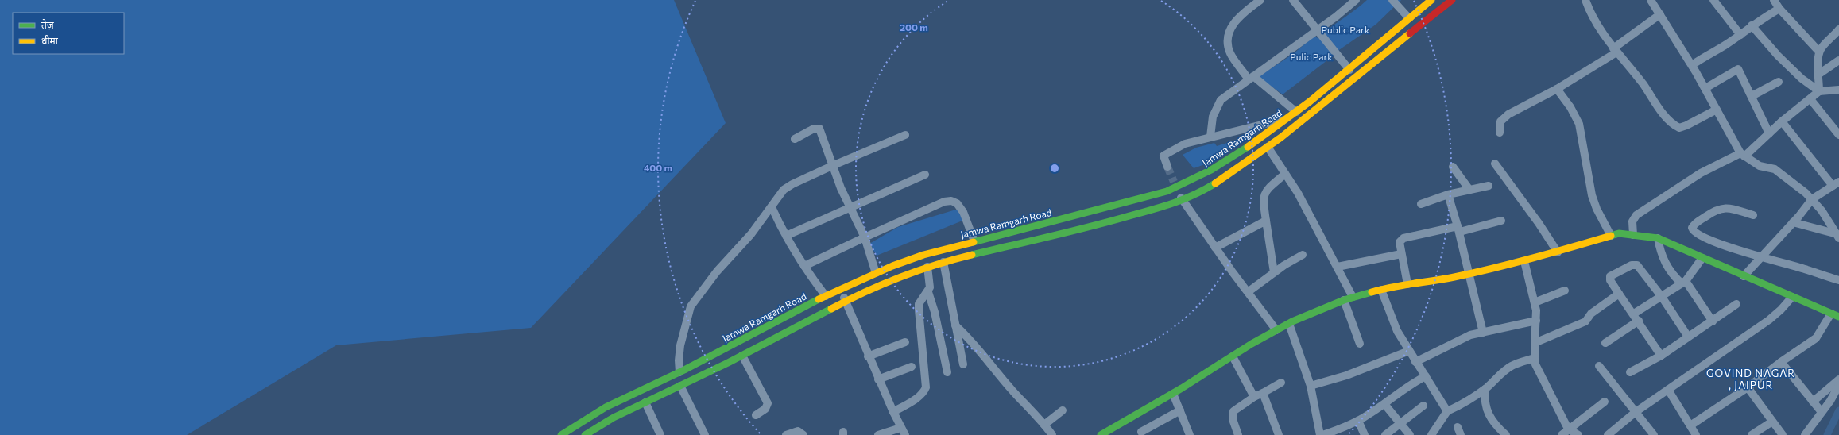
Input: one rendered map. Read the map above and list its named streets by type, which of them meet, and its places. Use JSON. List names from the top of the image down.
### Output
{
  "streets": {
    "main road": ["Jamwa Ramgarh Road"]
  },
  "districts": ["GOVIND NAGAR , JAIPUR"],
  "parks": ["Public Park", "Pulic Park"],
  "legend": ["तेज़", "धीमा"],
  "rings": ["200 m", "400 m"]
}
